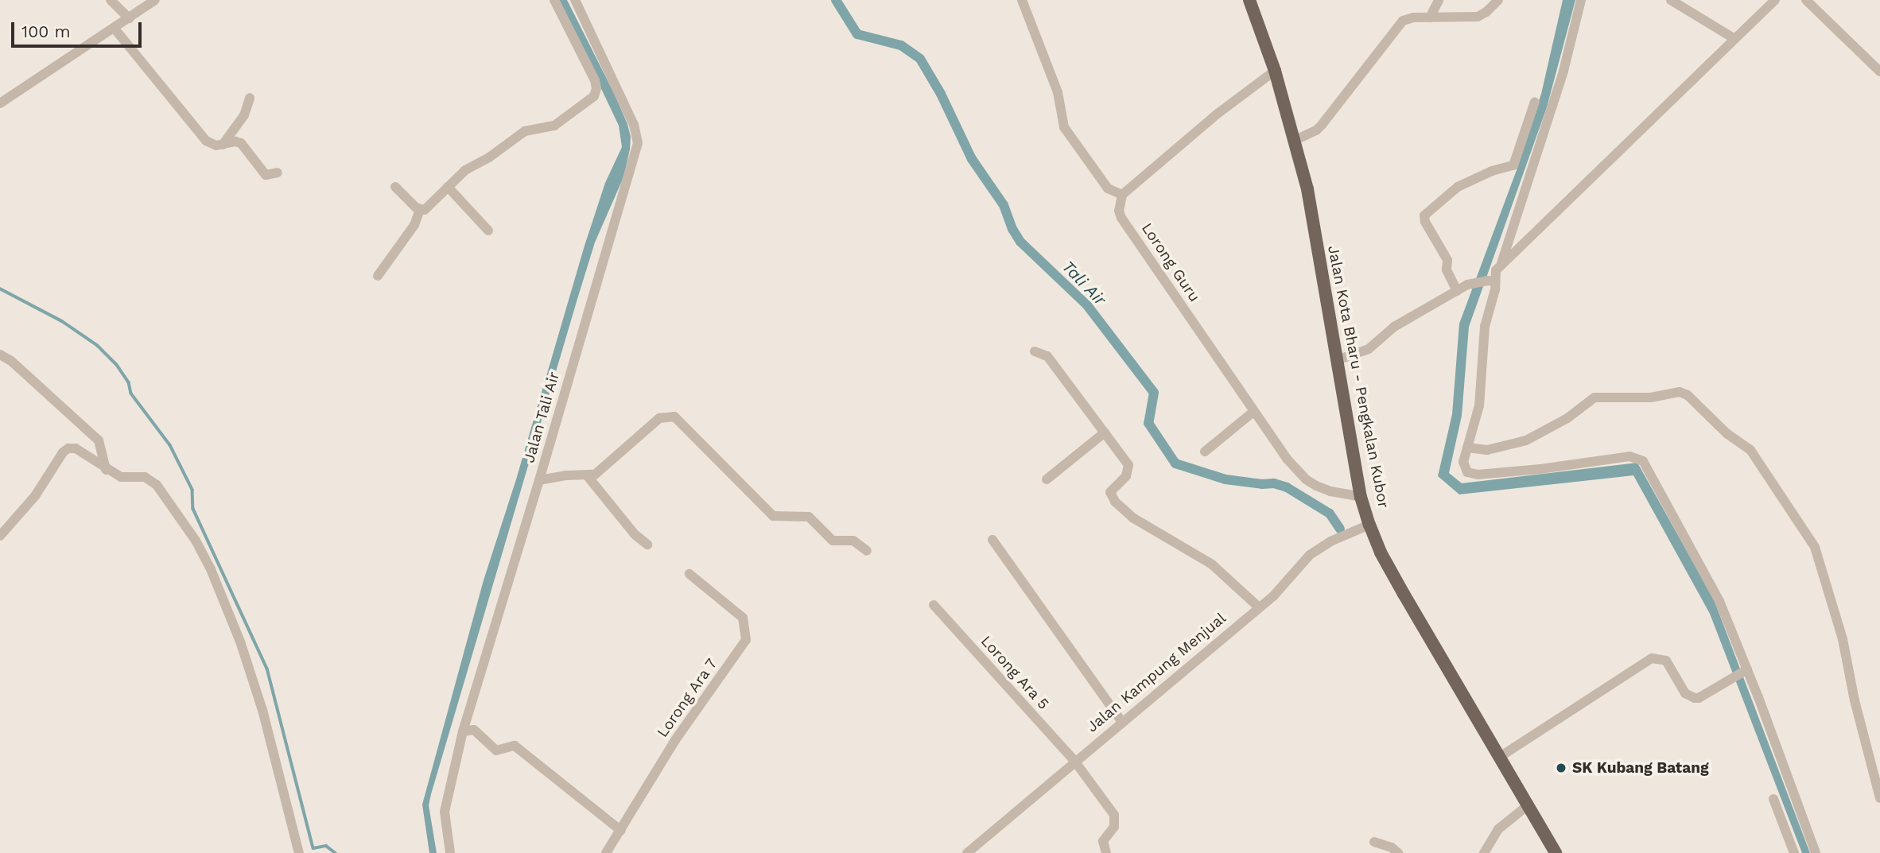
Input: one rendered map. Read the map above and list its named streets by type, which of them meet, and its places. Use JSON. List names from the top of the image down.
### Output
{
  "streets": {
    "main road": ["Jalan Kota Bharu - Pengkalan Kubor"],
    "street": [
      "Lorong Guru",
      "Jalan Tali Air",
      "Lorong Ara 5",
      "Jalan Kampung Menjual",
      "Lorong Ara 7"
    ]
  },
  "crossings": [
    ["Lorong Guru", "Jalan Kota Bharu - Pengkalan Kubor"],
    ["Jalan Kota Bharu - Pengkalan Kubor", "Jalan Kampung Menjual"],
    ["Lorong Ara 5", "Jalan Kampung Menjual"]
  ],
  "water": ["Tali Air"],
  "places": ["SK Kubang Batang"],
  "scale_bar": "100 m"
}
